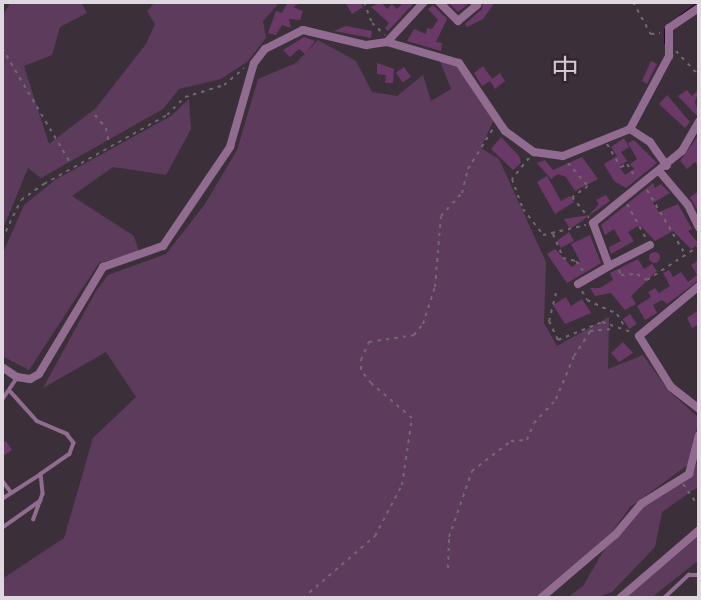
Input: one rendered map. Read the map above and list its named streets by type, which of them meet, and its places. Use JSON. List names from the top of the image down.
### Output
{
  "districts": ["中"]
}
